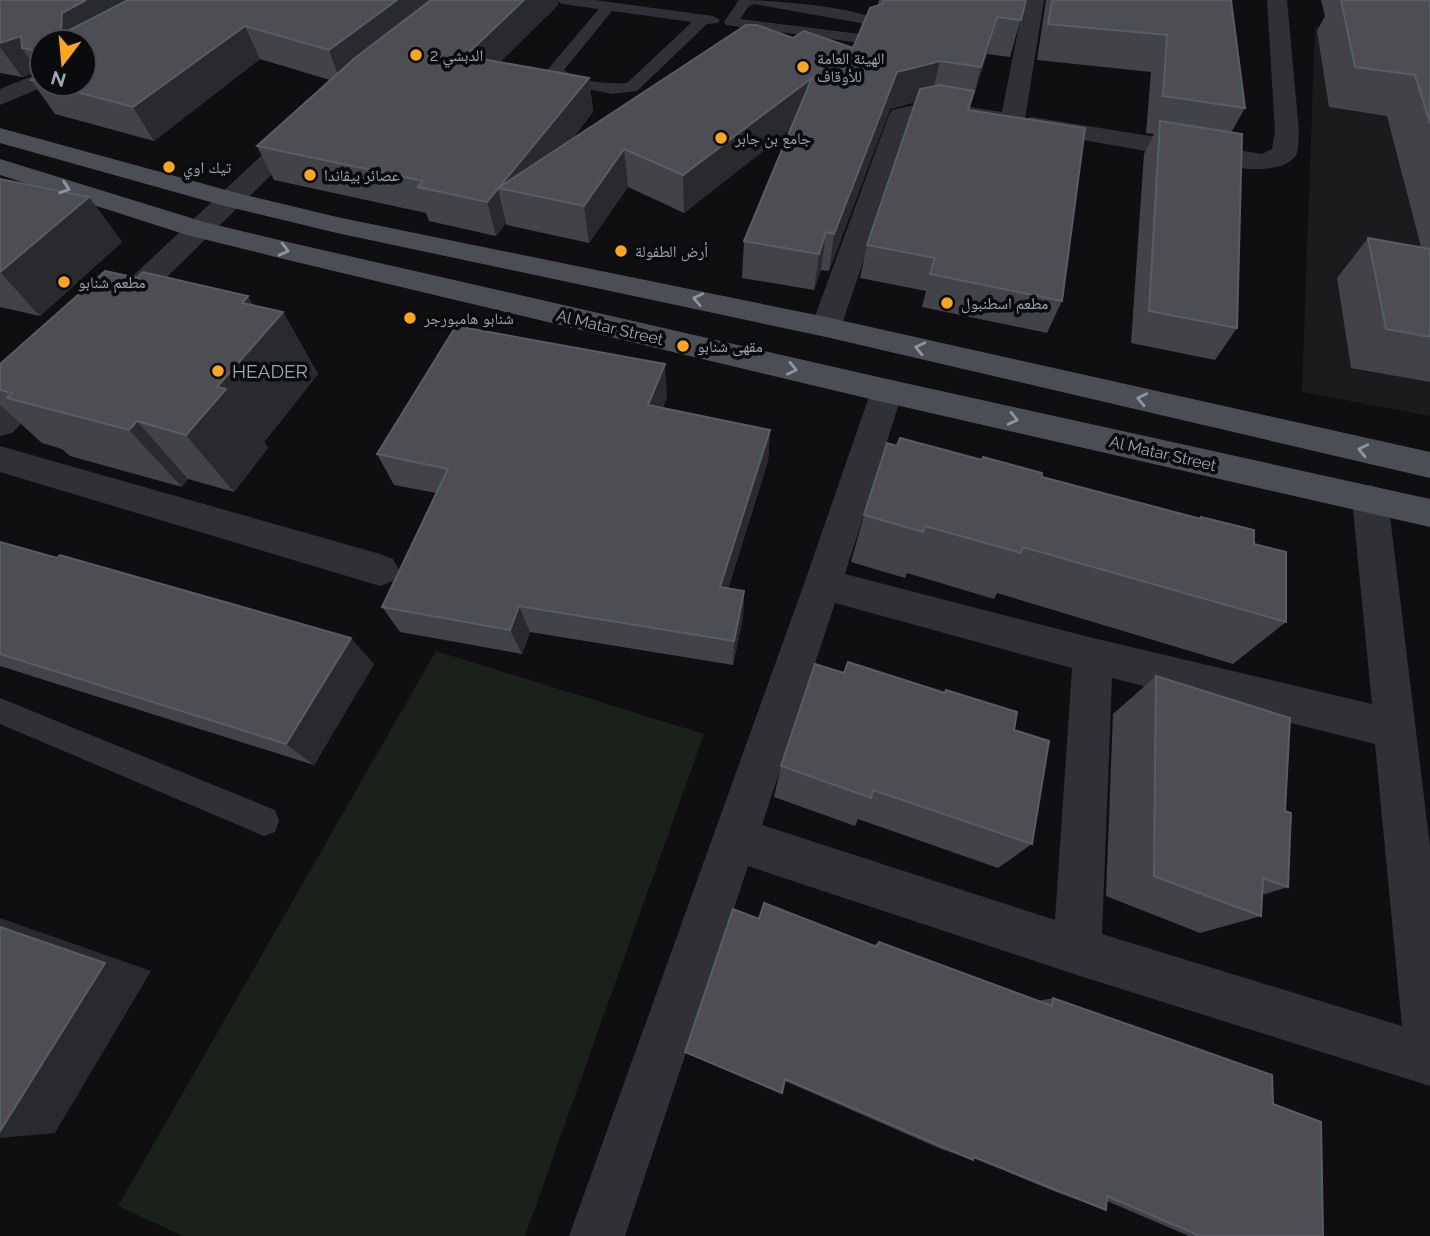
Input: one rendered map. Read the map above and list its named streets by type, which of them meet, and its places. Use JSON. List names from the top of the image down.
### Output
{
  "streets": {
    "main road": ["Al Matar Street"]
  },
  "places": [
    "الدبشي 2",
    "الهيئة العامة للأوقاف",
    "جامع بن جابر",
    "تيك اوي",
    "عصائر بيڤاندا",
    "أرض الطفولة",
    "مطعم شنابو",
    "مطعم اسطنبول",
    "شنابو هامبورجر",
    "مقهى شنابو",
    "HEADER"
  ],
  "north": "bottom"
}
